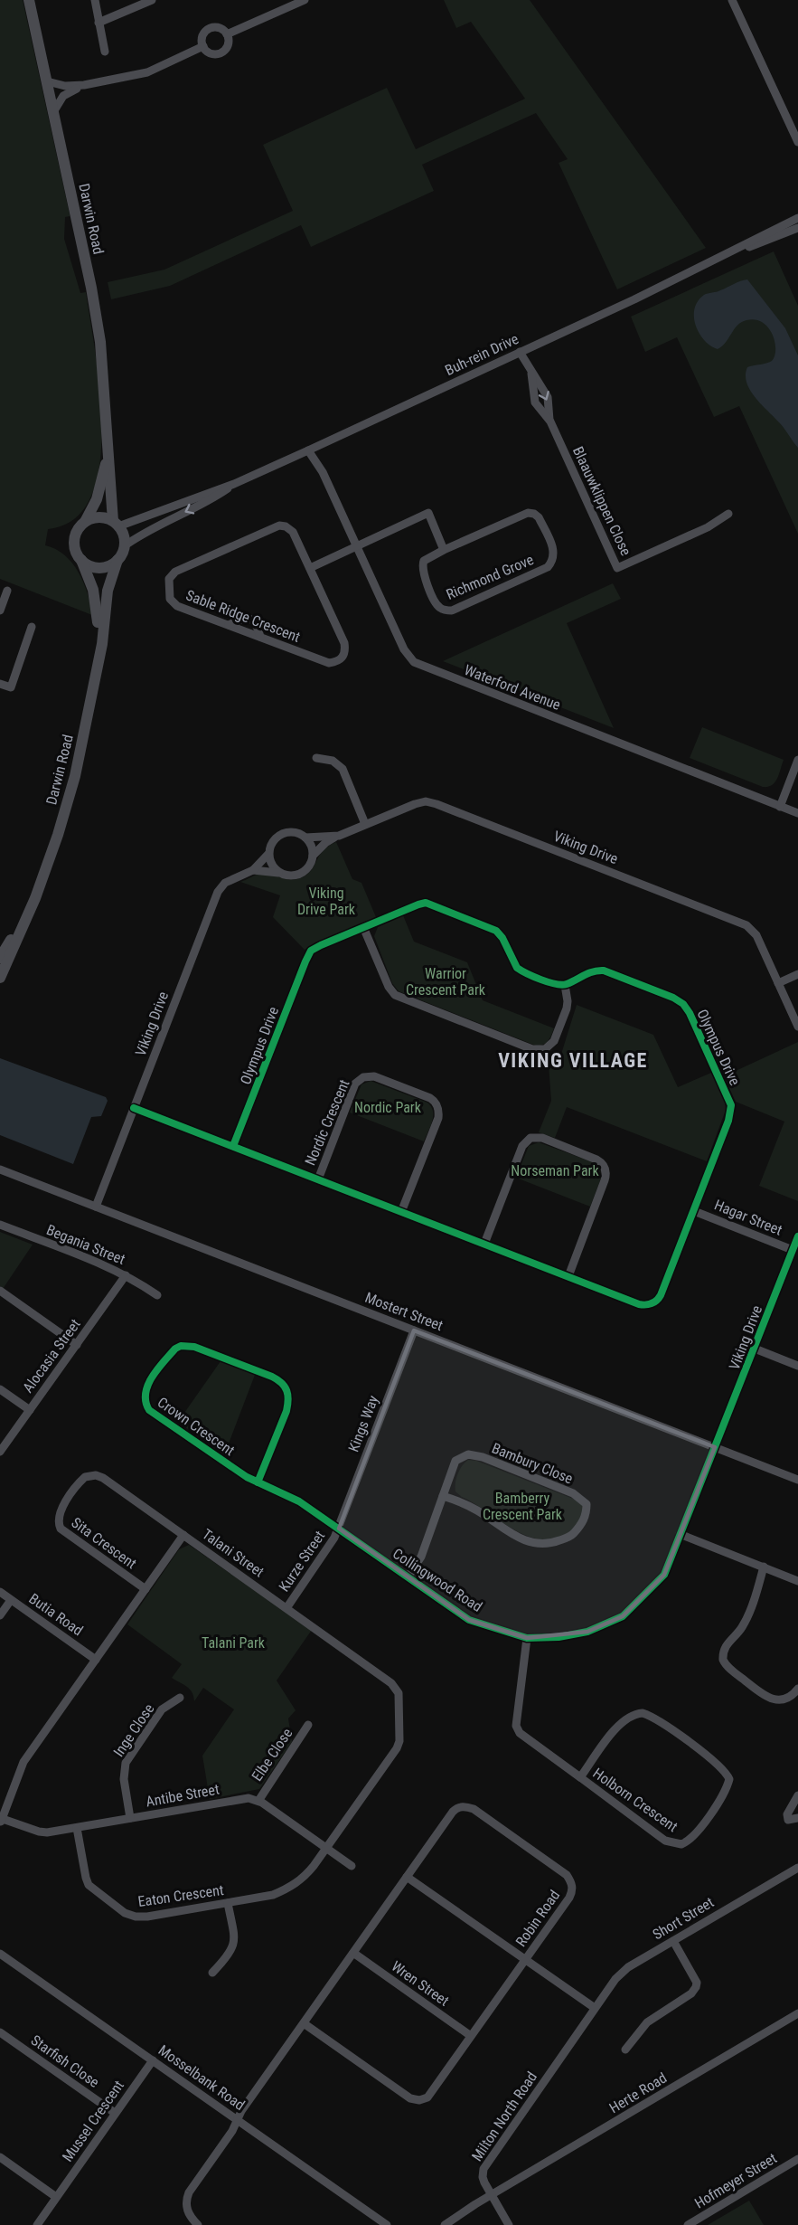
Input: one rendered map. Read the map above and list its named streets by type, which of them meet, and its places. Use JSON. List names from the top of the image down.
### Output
{
  "streets": {
    "street": [
      "Darwin Road",
      "Buh-rein Drive",
      "Blaauwklippen Close",
      "Richmond Grove",
      "Sable Ridge Crescent",
      "Waterford Avenue",
      "Viking Drive",
      "Olympus Drive",
      "Nordic Crescent",
      "Hagar Street",
      "Begania Street",
      "Mostert Street",
      "Alocasia Street",
      "Kings Way",
      "Crown Crescent",
      "Bambury Close",
      "Sita Crescent",
      "Talani Street",
      "Kurze Street",
      "Collingwood Road",
      "Butia Road",
      "Inge Close",
      "Elbe Close",
      "Antibe Street",
      "Holborn Crescent",
      "Eaton Crescent",
      "Robin Road",
      "Short Street",
      "Wren Street",
      "Starfish Close",
      "Mosselbank Road",
      "Herte Road",
      "Milton North Road",
      "Mussel Crescent",
      "Hofmeyer Street"
    ]
  },
  "crossings": [
    ["Darwin Road", "Buh-rein Drive"],
    ["Buh-rein Drive", "Blaauwklippen Close"],
    ["Buh-rein Drive", "Waterford Avenue"],
    ["Viking Drive", "Olympus Drive"],
    ["Viking Drive", "Hagar Street"],
    ["Viking Drive", "Mostert Street"],
    ["Viking Drive", "Collingwood Road"],
    ["Olympus Drive", "Nordic Crescent"],
    ["Olympus Drive", "Hagar Street"],
    ["Begania Street", "Alocasia Street"],
    ["Mostert Street", "Kings Way"],
    ["Mostert Street", "Collingwood Road"],
    ["Kings Way", "Crown Crescent"],
    ["Kings Way", "Kurze Street"],
    ["Kings Way", "Collingwood Road"],
    ["Crown Crescent", "Kurze Street"],
    ["Crown Crescent", "Collingwood Road"],
    ["Bambury Close", "Collingwood Road"],
    ["Sita Crescent", "Talani Street"],
    ["Talani Street", "Kurze Street"],
    ["Talani Street", "Butia Road"],
    ["Talani Street", "Antibe Street"],
    ["Talani Street", "Eaton Crescent"],
    ["Kurze Street", "Collingwood Road"],
    ["Collingwood Road", "Holborn Crescent"],
    ["Inge Close", "Antibe Street"],
    ["Elbe Close", "Antibe Street"],
    ["Antibe Street", "Eaton Crescent"],
    ["Robin Road", "Wren Street"],
    ["Robin Road", "Mosselbank Road"],
    ["Short Street", "Milton North Road"],
    ["Starfish Close", "Mussel Crescent"],
    ["Mosselbank Road", "Mussel Crescent"],
    ["Herte Road", "Milton North Road"]
  ],
  "districts": ["VIKING VILLAGE"],
  "parks": [
    "Viking Drive Park",
    "Warrior Crescent Park",
    "Nordic Park",
    "Norseman Park",
    "Bamberry Crescent Park",
    "Talani Park"
  ]
}
